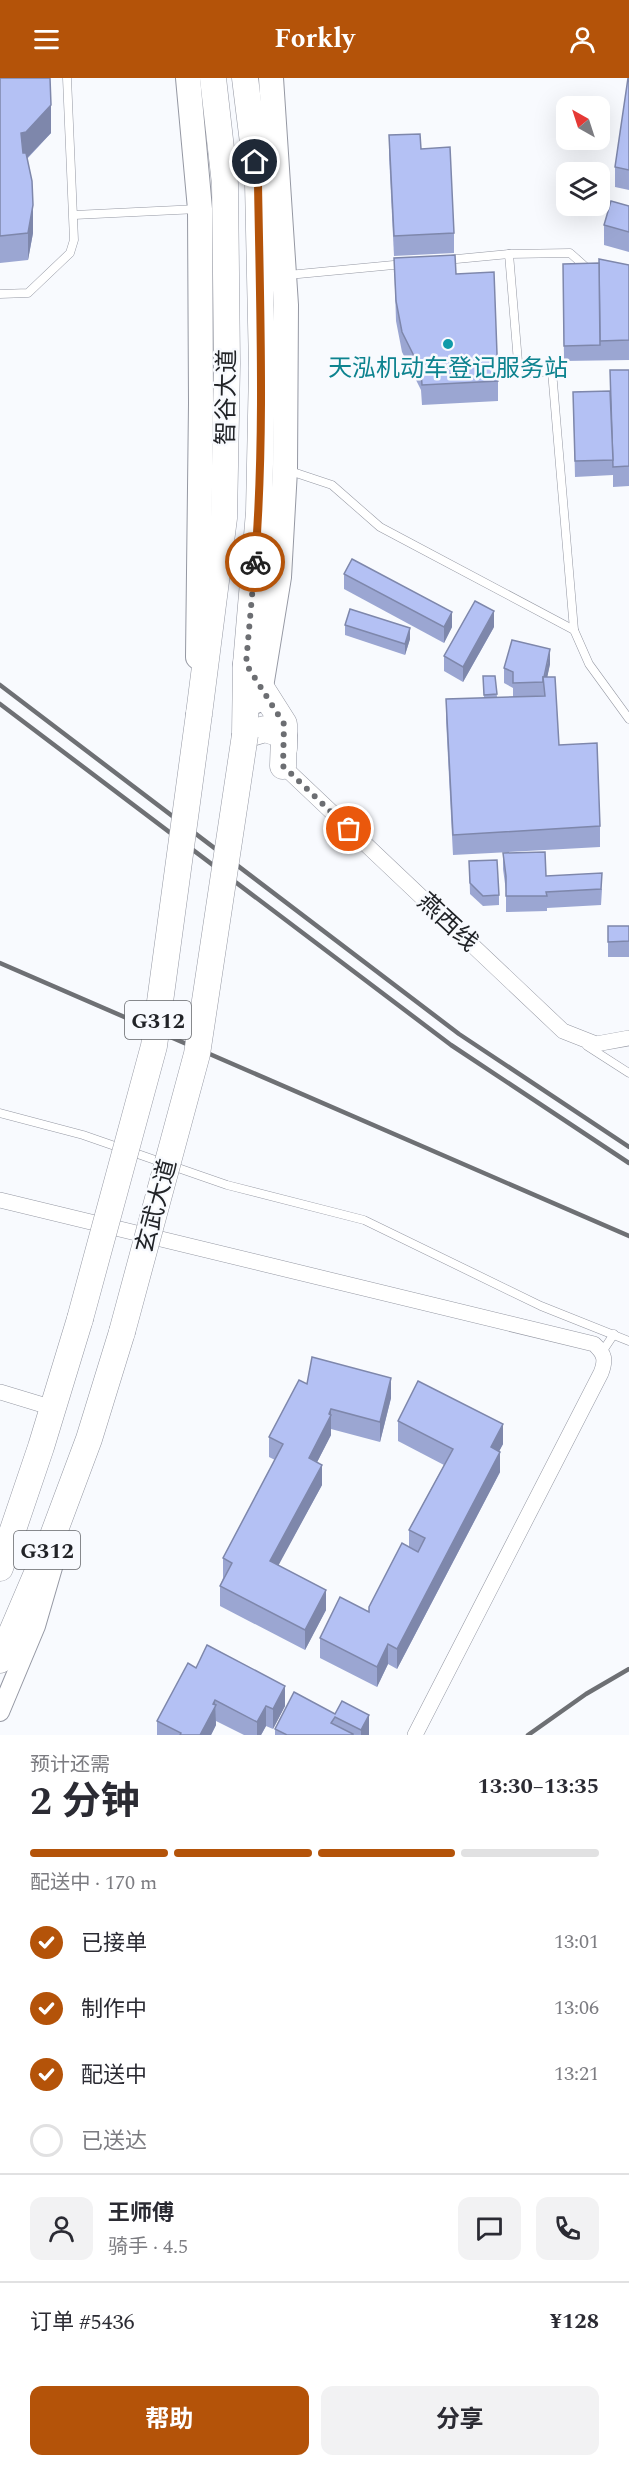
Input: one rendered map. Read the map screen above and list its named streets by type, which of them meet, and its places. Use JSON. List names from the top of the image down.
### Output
{
  "streets": {
    "highway": ["智谷大道", "G312", "玄武大道"],
    "street": ["燕西线"]
  },
  "crossings": [
    ["智谷大道", "玄武大道"]
  ],
  "places": ["天泓机动车登记服务站"],
  "north": "top left",
  "page": {
    "header": "Forkly",
    "heading": ["2 分钟", "预计还需", "13:30–13:35"],
    "panel": [
      "王师傅",
      "骑手 · 4.5",
      "订单 #5436",
      "¥128"
    ],
    "bar": "配送中 · 170 m",
    "list": [
      ["已接单", "13:01"],
      ["制作中", "13:06"],
      ["配送中", "13:21"],
      "已送达"
    ],
    "buttons": ["帮助", "分享"]
  }
}
